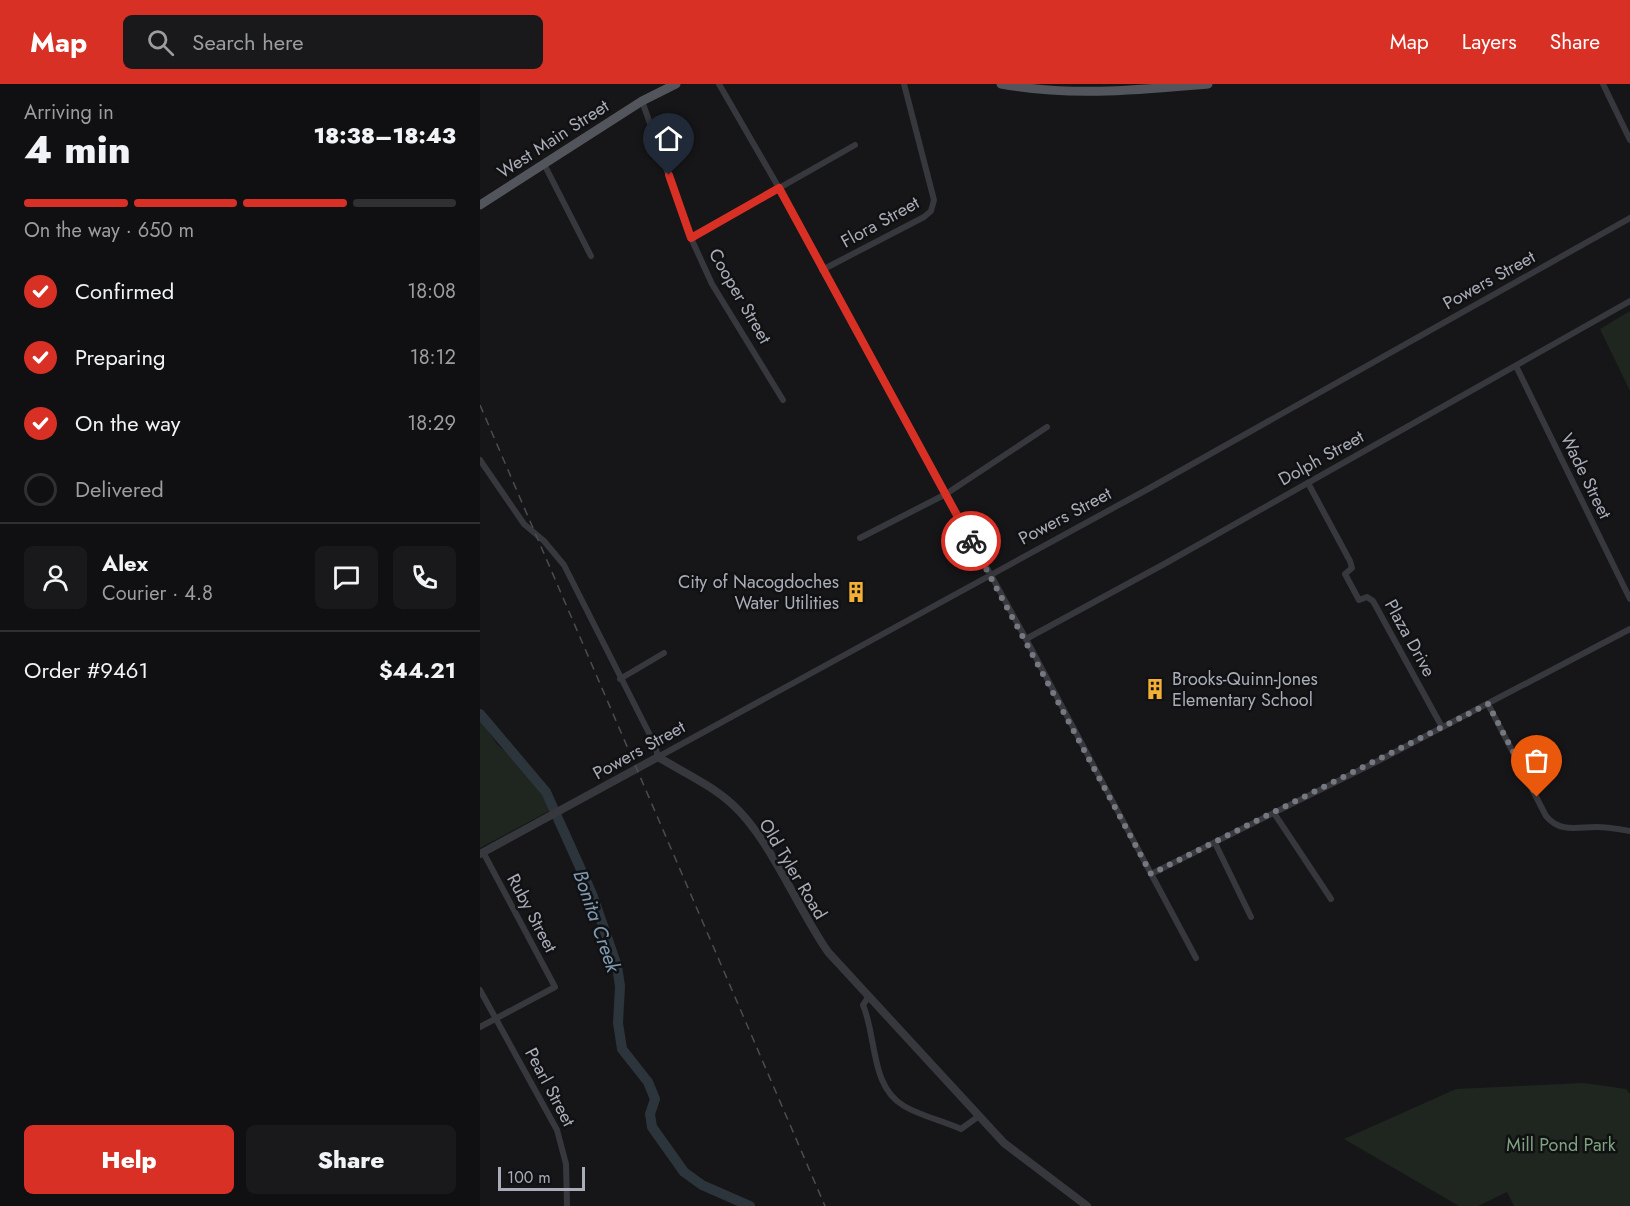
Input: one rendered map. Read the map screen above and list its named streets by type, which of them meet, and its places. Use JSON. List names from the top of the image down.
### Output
{
  "streets": {
    "main road": ["West Main Street"],
    "street": [
      "Flora Street",
      "Powers Street",
      "Cooper Street",
      "Dolph Street",
      "Wade Street",
      "Plaza Drive",
      "Old Tyler Road",
      "Ruby Street",
      "Pearl Street"
    ]
  },
  "crossings": [
    ["West Main Street", "Cooper Street"],
    ["Powers Street", "Old Tyler Road"],
    ["Powers Street", "Ruby Street"],
    ["Dolph Street", "Wade Street"],
    ["Dolph Street", "Plaza Drive"],
    ["Ruby Street", "Pearl Street"]
  ],
  "water": ["Bonita Creek"],
  "parks": ["Mill Pond Park"],
  "places": {
    "building": ["City of Nacogdoches Water Utilities", "Brooks-Quinn-Jones Elementary School"]
  },
  "scale_bar": "100 m",
  "page": {
    "header": "Map",
    "search": "Search here",
    "nav": ["Map", "Layers", "Share"],
    "heading": ["4 min", "Arriving in", "18:38–18:43"],
    "panel": [
      "Alex",
      "Courier · 4.8",
      "Order #9461",
      "$44.21"
    ],
    "bar": "On the way · 650 m",
    "list": [
      ["Confirmed", "18:08"],
      ["Preparing", "18:12"],
      ["On the way", "18:29"],
      "Delivered"
    ],
    "buttons": ["Help", "Share"],
    "scale": "100 m"
  }
}
